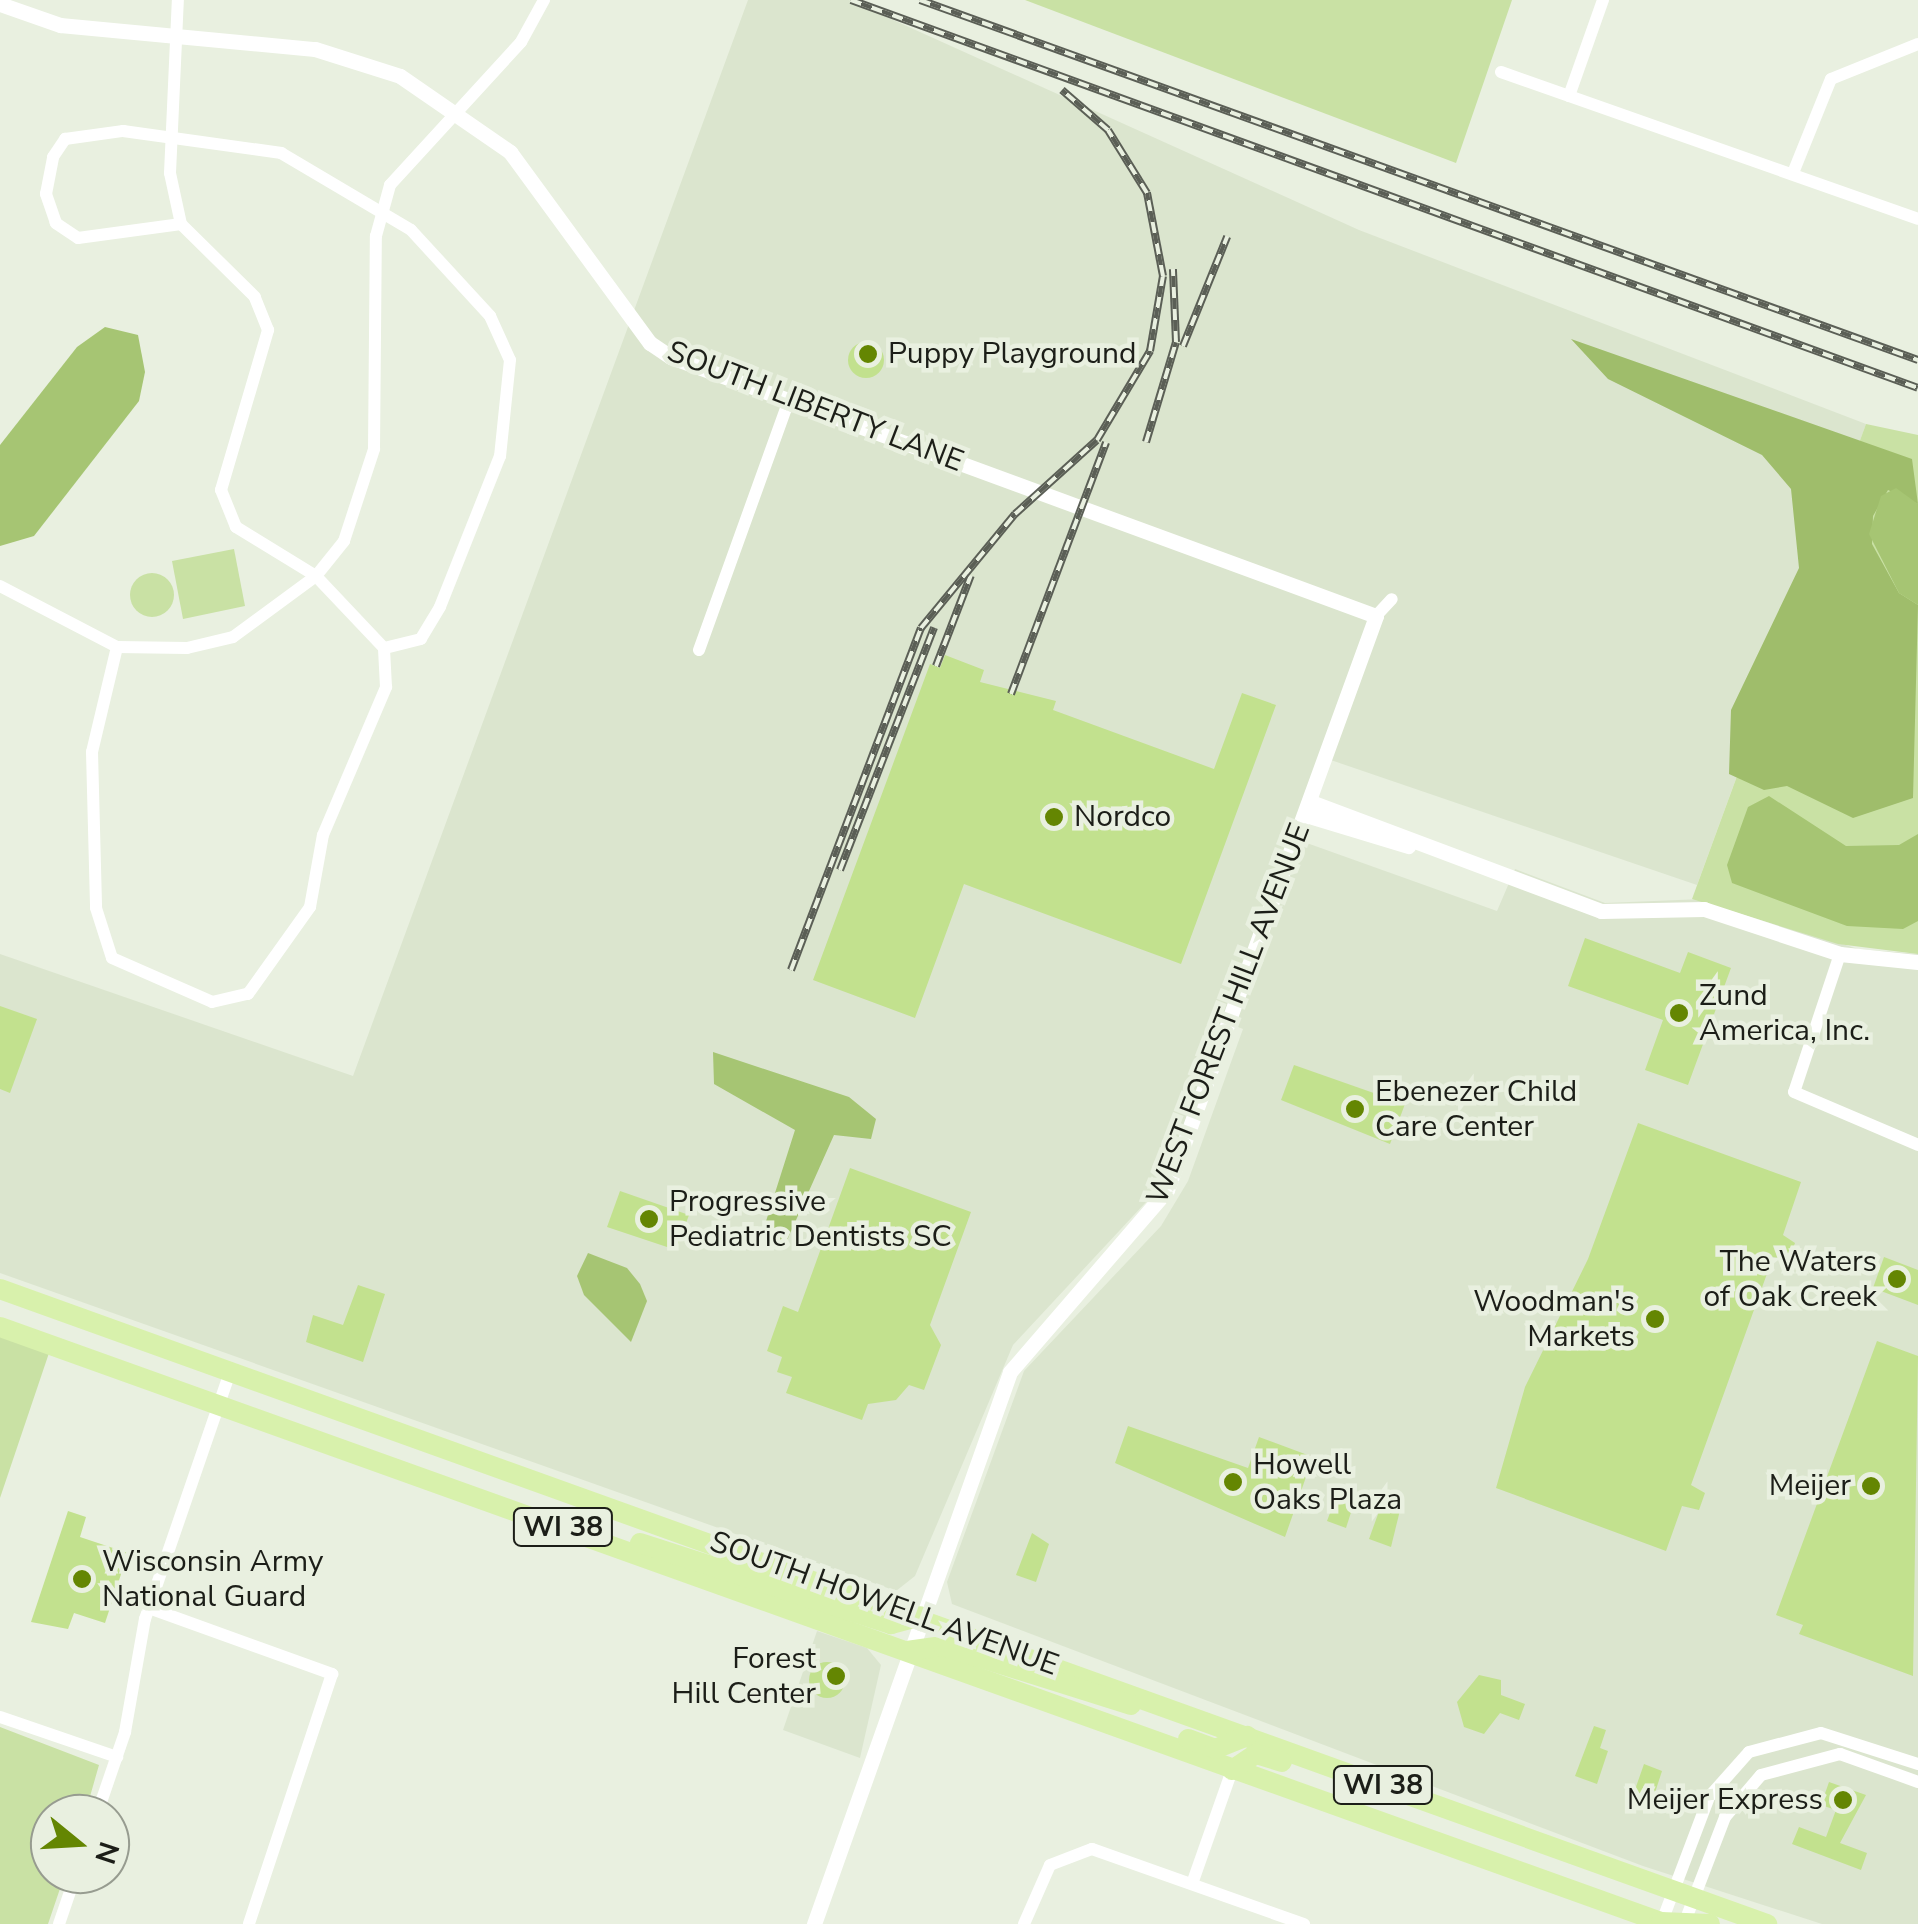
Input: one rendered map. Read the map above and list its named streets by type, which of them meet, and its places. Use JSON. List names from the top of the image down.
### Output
{
  "streets": {
    "main road": ["WI 38", "SOUTH HOWELL AVENUE"],
    "street": ["SOUTH LIBERTY LANE", "WEST FOREST HILL AVENUE"]
  },
  "crossings": [
    ["SOUTH LIBERTY LANE", "WEST FOREST HILL AVENUE"],
    ["WEST FOREST HILL AVENUE", "SOUTH HOWELL AVENUE"]
  ],
  "places": [
    "Puppy Playground",
    "Nordco",
    "Zund America, Inc.",
    "Ebenezer Child Care Center",
    "Progressive Pediatric Dentists SC",
    "The Waters of Oak Creek",
    "Woodman's Markets",
    "Howell Oaks Plaza",
    "Meijer",
    "Wisconsin Army National Guard",
    "Forest Hill Center",
    "Meijer Express"
  ],
  "north": "right"
}
